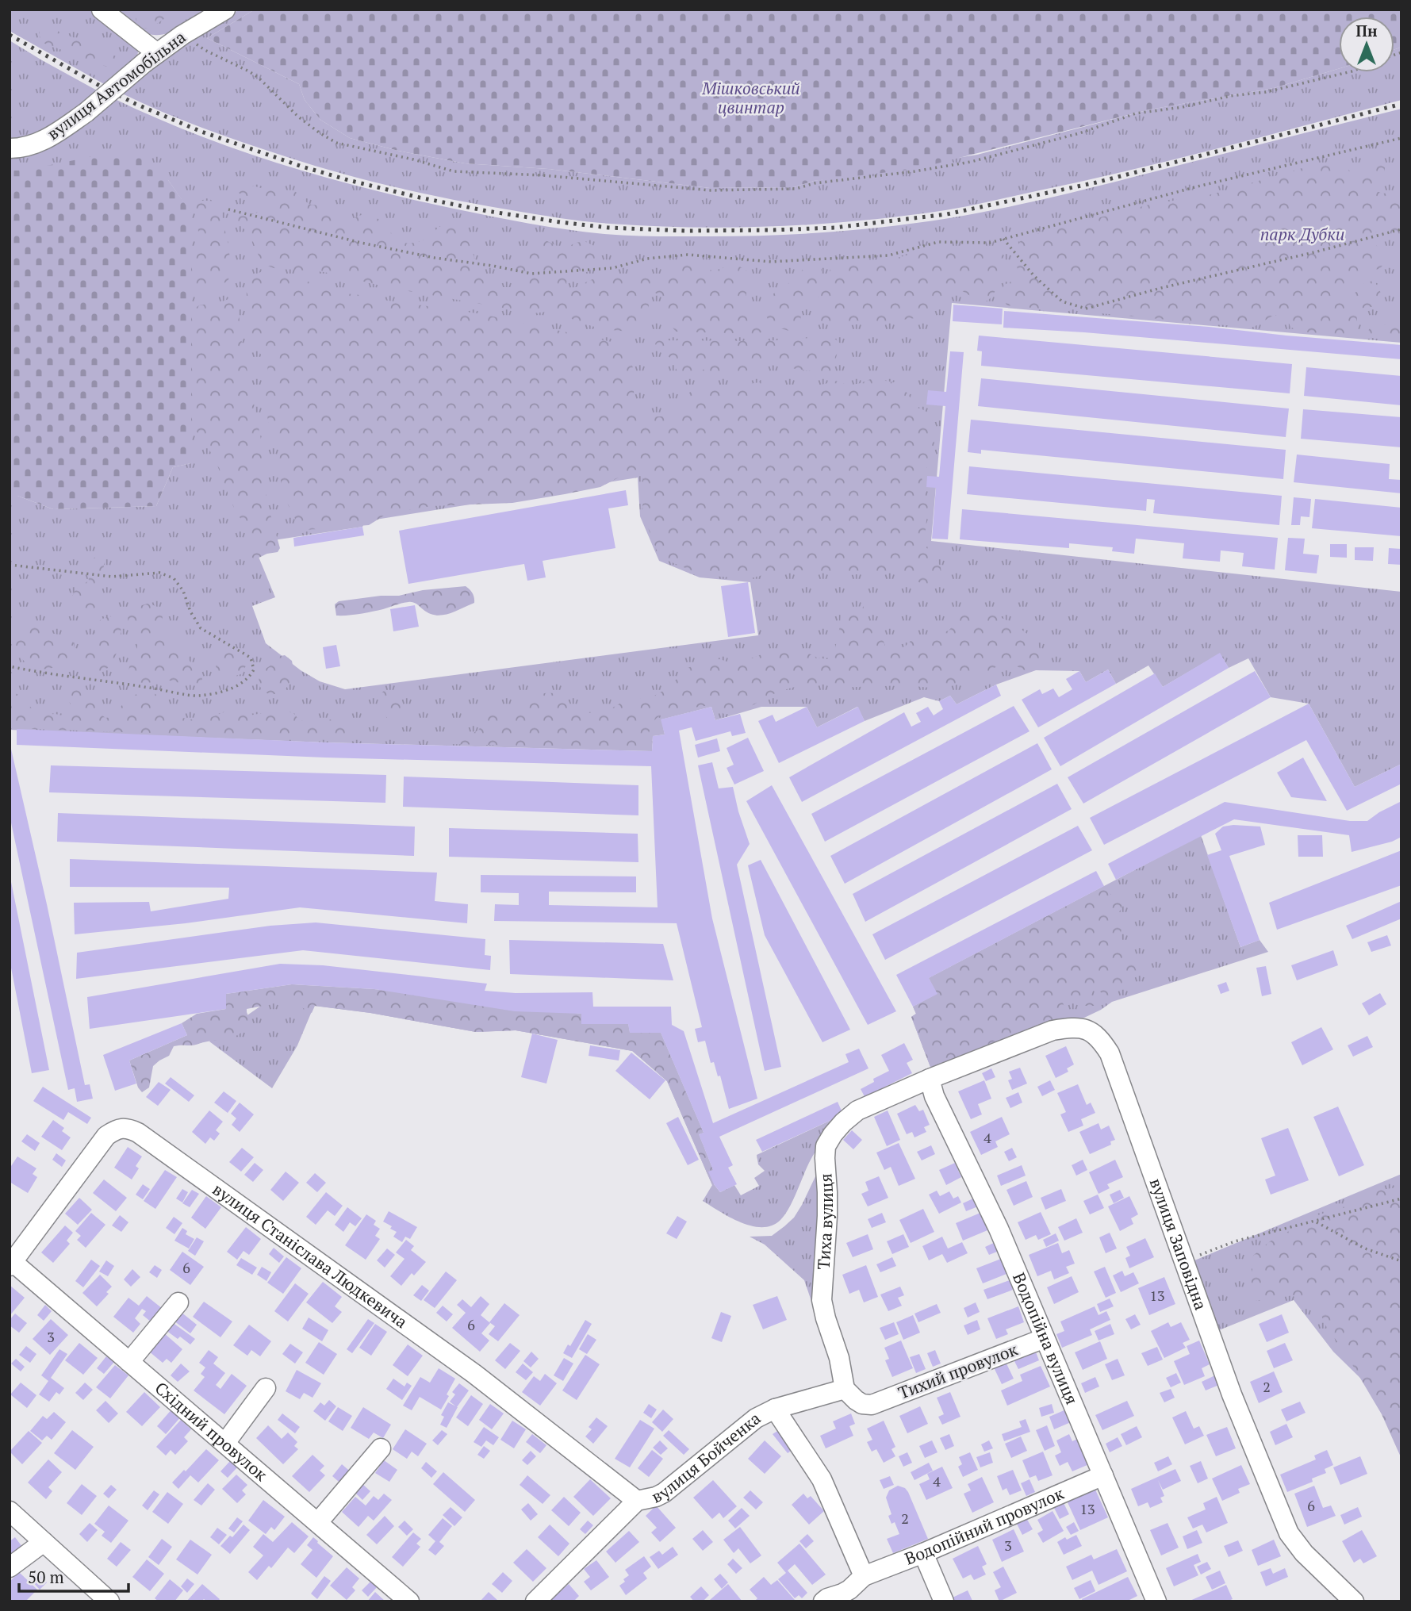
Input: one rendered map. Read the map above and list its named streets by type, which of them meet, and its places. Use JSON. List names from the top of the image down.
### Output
{
  "streets": {
    "street": [
      "вулиця Автомобільна",
      "Тиха вулиця",
      "вулиця Заповідна",
      "вулиця Станіслава Людкевича",
      "Водопійна вулиця",
      "Тихий провулок",
      "Східний провулок",
      "вулиця Бойченка",
      "Водопійний провулок"
    ]
  },
  "crossings": [
    ["Тиха вулиця", "вулиця Заповідна"],
    ["Тиха вулиця", "Водопійна вулиця"],
    ["Тиха вулиця", "Тихий провулок"],
    ["Тиха вулиця", "вулиця Бойченка"],
    ["вулиця Заповідна", "Водопійна вулиця"],
    ["вулиця Станіслава Людкевича", "Східний провулок"],
    ["вулиця Станіслава Людкевича", "вулиця Бойченка"],
    ["Водопійна вулиця", "Тихий провулок"],
    ["Водопійна вулиця", "Водопійний провулок"],
    ["Тихий провулок", "вулиця Бойченка"]
  ],
  "parks": ["Мішковський цвинтар", "парк Дубки"],
  "house_numbers": [
    "4",
    "6",
    "13",
    "6",
    "3",
    "2",
    "4",
    "6",
    "13",
    "2",
    "3"
  ],
  "scale_bar": "50 m",
  "north": "top"
}
